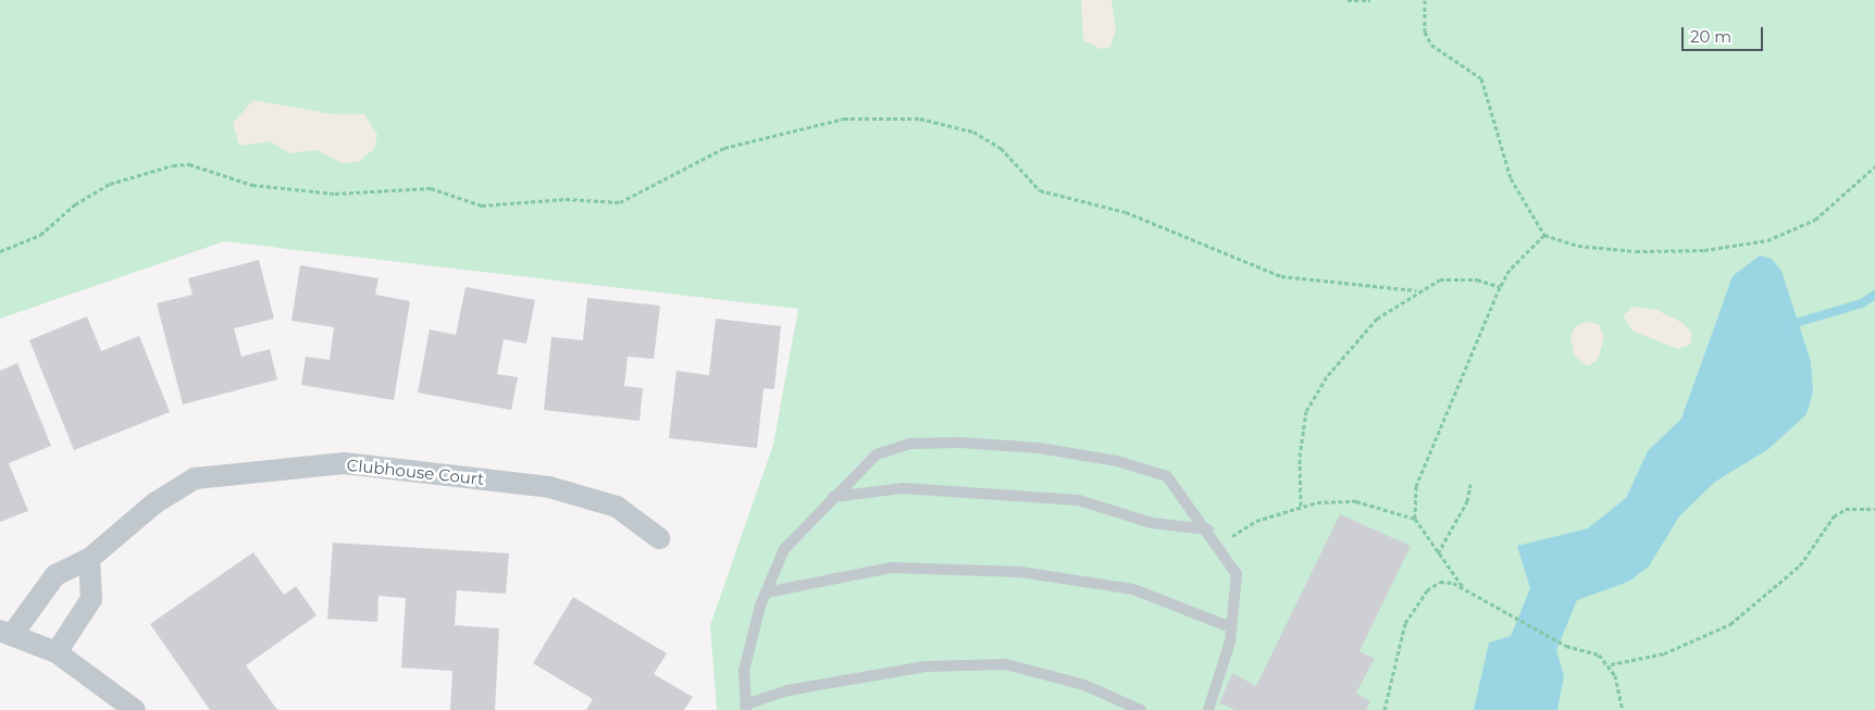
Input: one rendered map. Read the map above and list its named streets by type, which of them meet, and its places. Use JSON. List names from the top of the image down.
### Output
{
  "streets": {
    "street": ["Clubhouse Court"]
  },
  "scale_bar": "20 m"
}
